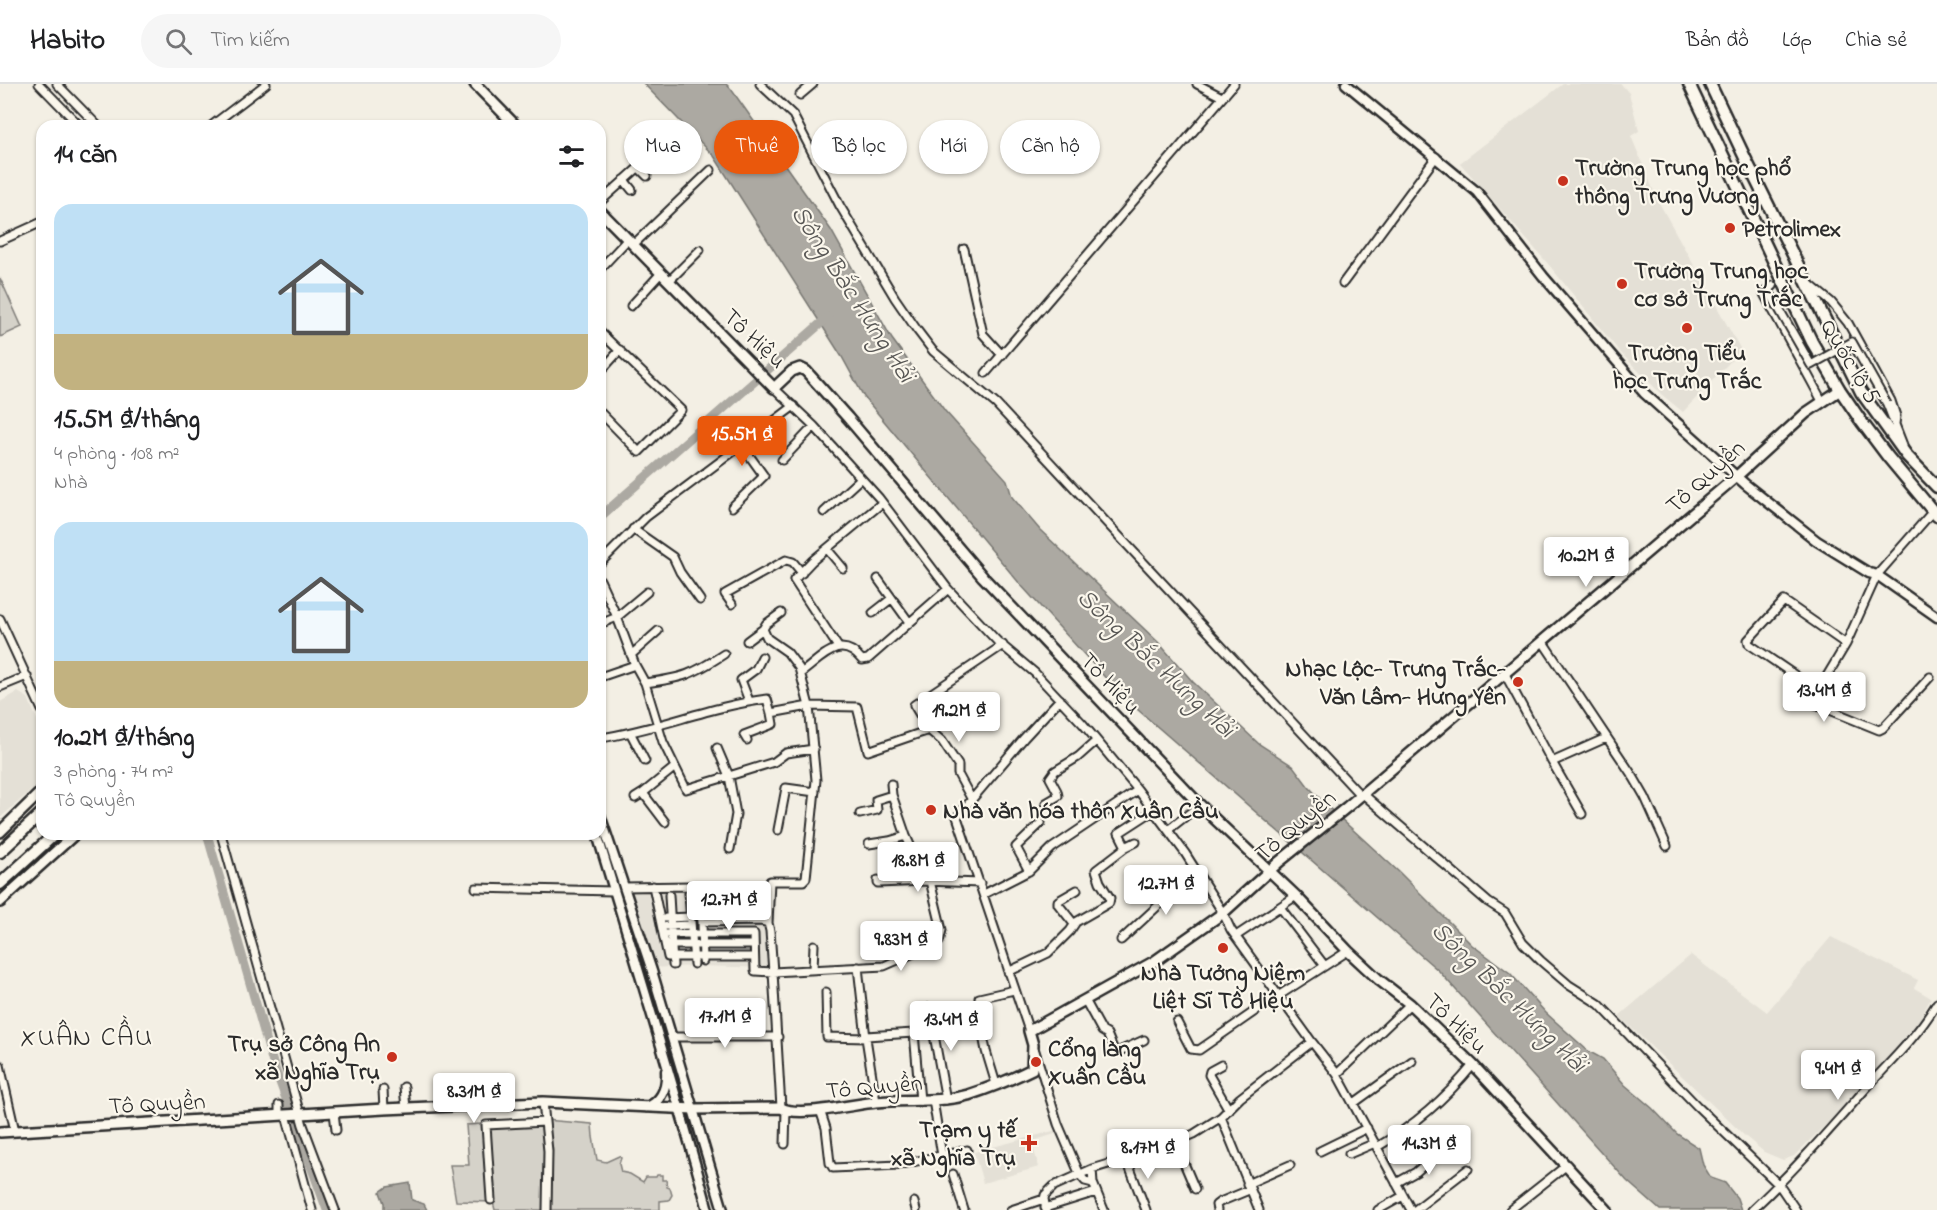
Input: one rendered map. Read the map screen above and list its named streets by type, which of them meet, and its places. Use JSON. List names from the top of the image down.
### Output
{
  "streets": {
    "main road": ["Tô Hiệu", "Quốc lộ 5", "Tô Quyền"]
  },
  "crossings": [
    ["Tô Hiệu", "Tô Quyền"],
    ["Quốc lộ 5", "Tô Quyền"]
  ],
  "districts": ["XUÂN CẦU"],
  "water": ["Sông Bắc Hưng Hải"],
  "places": {
    "other": [
      "Trường Trung học phổ thông Trưng Vương",
      "Petrolimex",
      "Trường Trung học cơ sở Trưng Trắc",
      "Trường Tiểu học Trưng Trắc",
      "Nhạc Lộc- Trưng Trắc- Văn Lâm- Hưng Yên",
      "Nhà văn hóa thôn Xuân Cầu",
      "Nhà Tưởng Niệm Liệt Sĩ Tô Hiệu",
      "Trụ sở Công An xã Nghĩa Trụ",
      "Cổng làng Xuân Cầu"
    ],
    "health": ["Trạm y tế xã Nghĩa Trụ"]
  },
  "page": {
    "header": "Habito",
    "search": "Tìm kiếm",
    "nav": ["Bản đồ", "Lớp", "Chia sẻ"],
    "chip": [
      "Mua",
      "Thuê",
      "Bộ lọc",
      "Mới",
      "Căn hộ"
    ],
    "heading": "14 căn",
    "list": [
      {
        "name": "15.5M ₫/tháng",
        "note": "4 phòng · 108 m² · Nhà"
      },
      {
        "name": "10.2M ₫/tháng",
        "note": "3 phòng · 74 m² · Tô Quyền"
      }
    ],
    "price": [
      "15.5M ₫",
      "10.2M ₫",
      "13.4M ₫",
      "19.2M ₫",
      "18.8M ₫",
      "12.7M ₫",
      "12.7M ₫",
      "9.83M ₫",
      "17.1M ₫",
      "13.4M ₫",
      "9.4M ₫",
      "8.31M ₫",
      "14.3M ₫",
      "8.17M ₫"
    ]
  }
}
